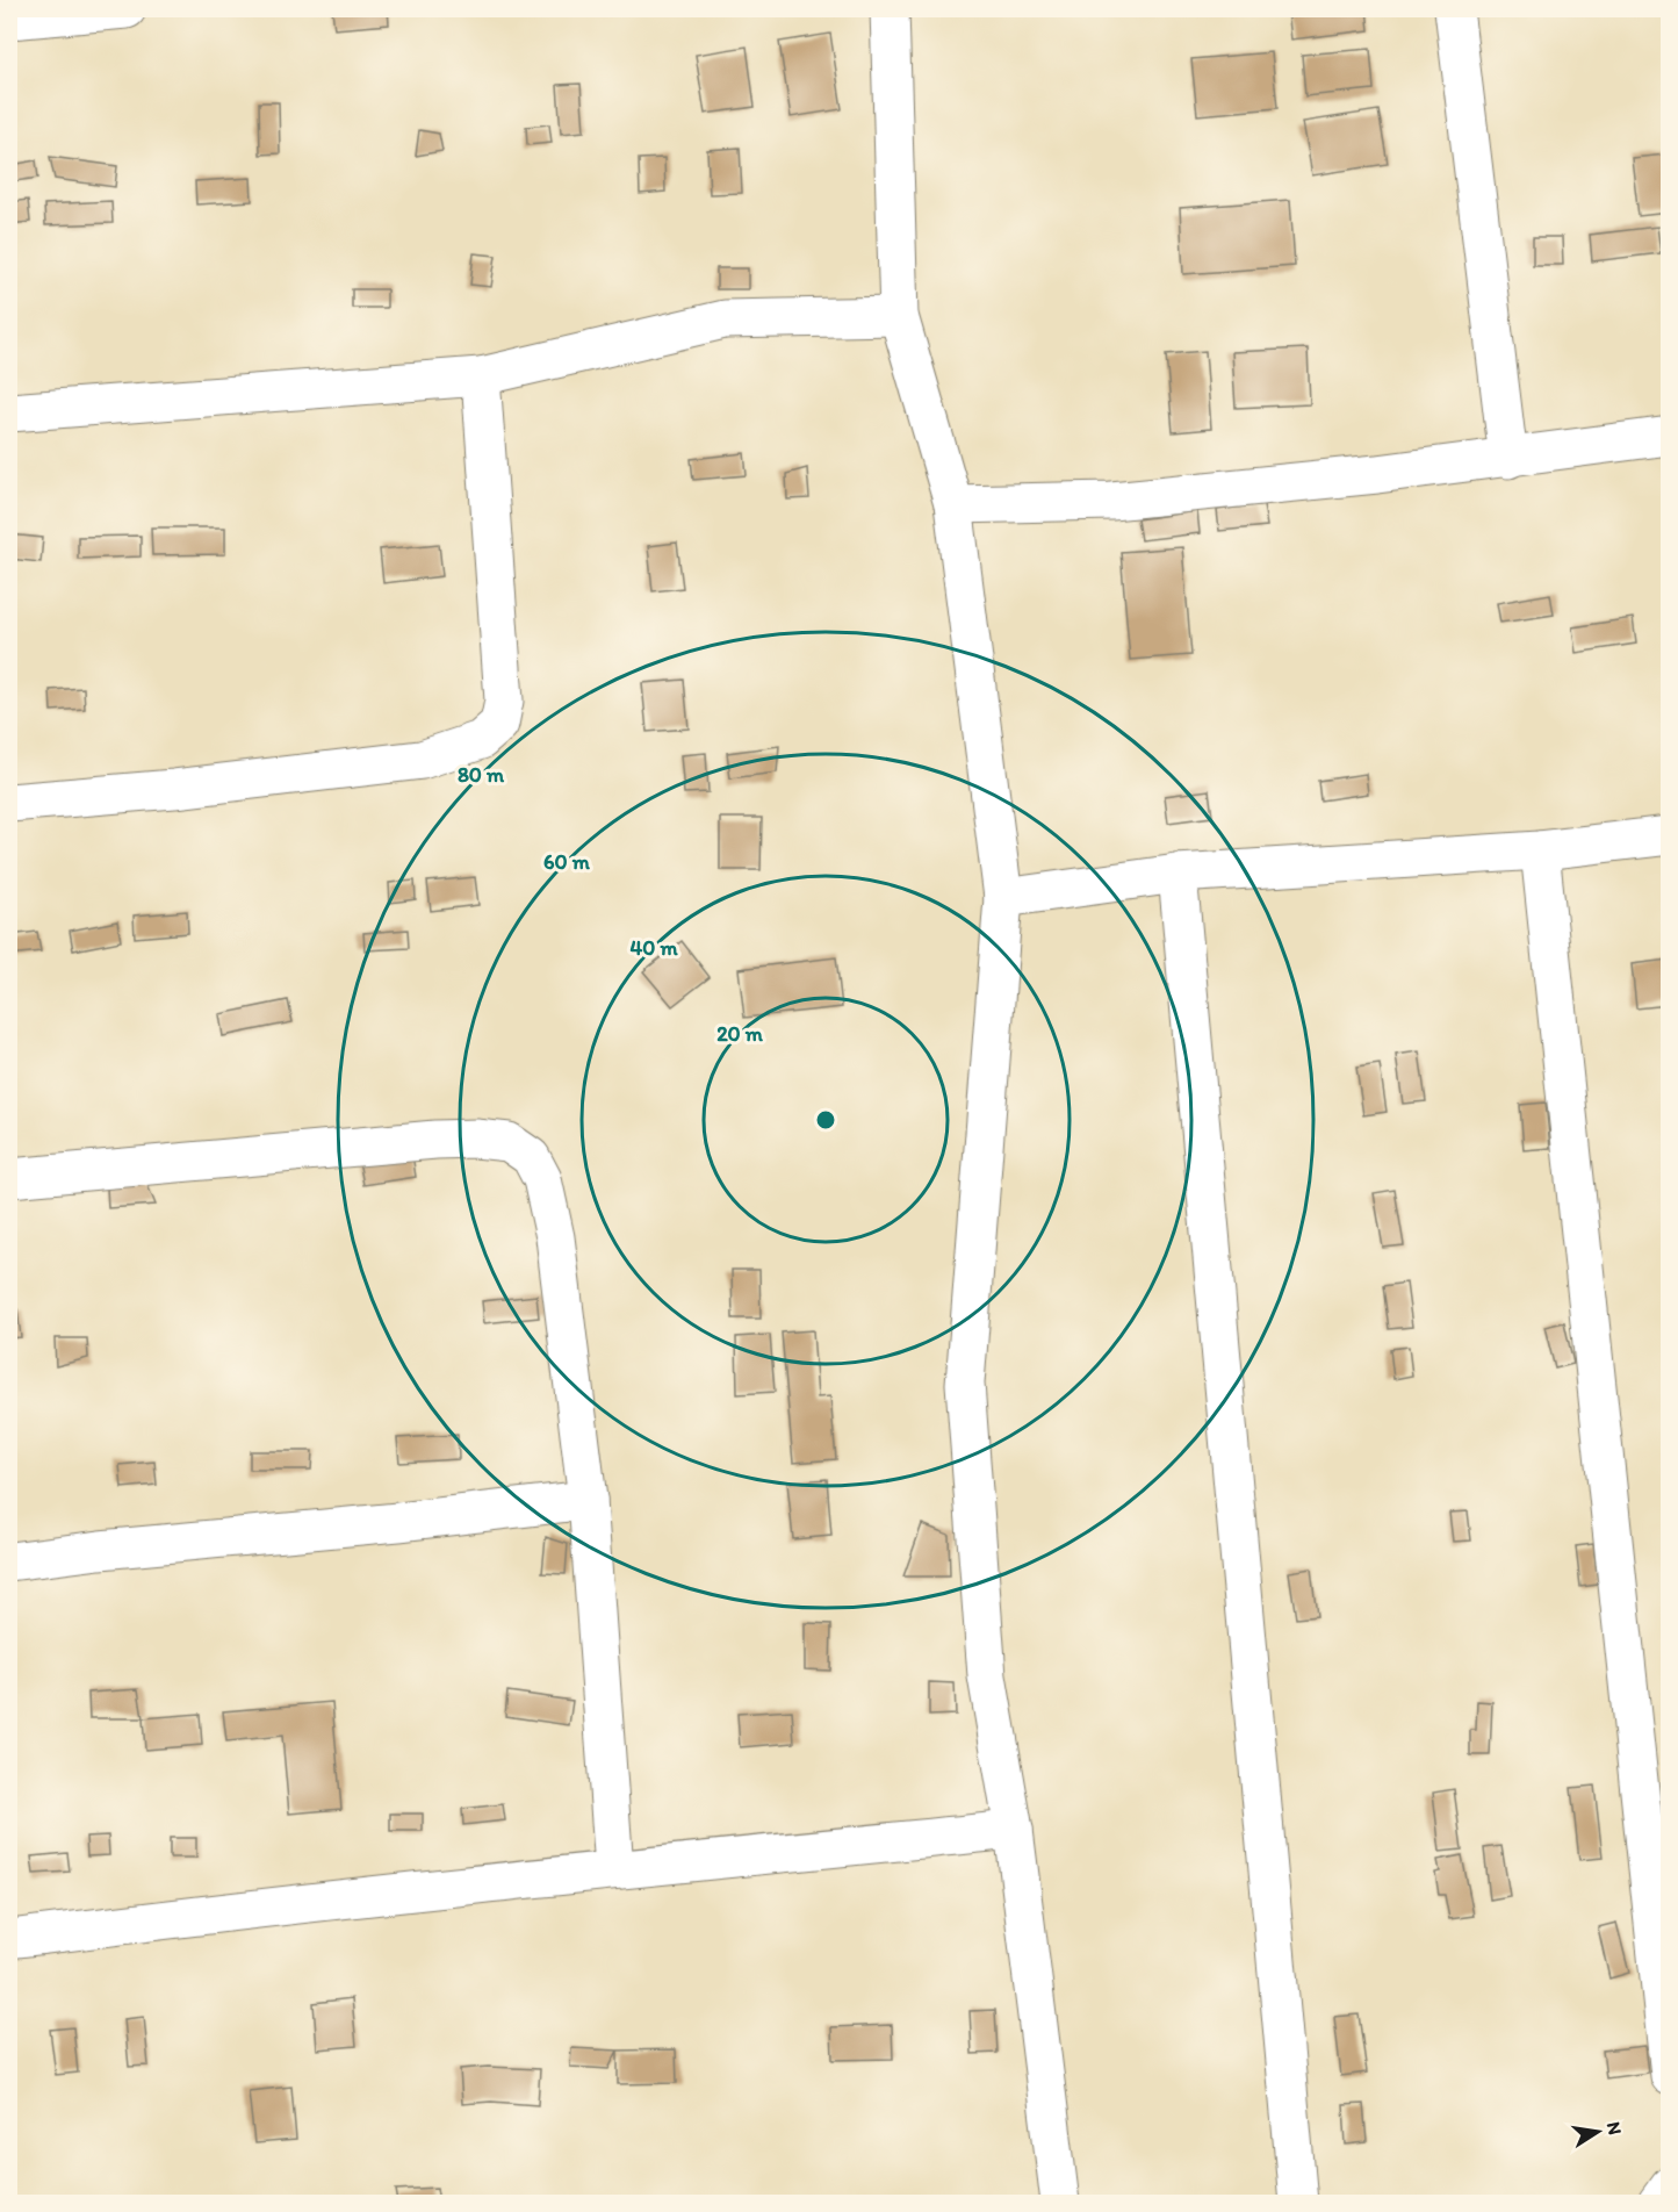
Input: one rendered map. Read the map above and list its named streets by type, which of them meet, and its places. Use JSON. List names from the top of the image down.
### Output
{
  "north": "right",
  "rings": [
    "80 m",
    "60 m",
    "40 m",
    "20 m"
  ]
}
